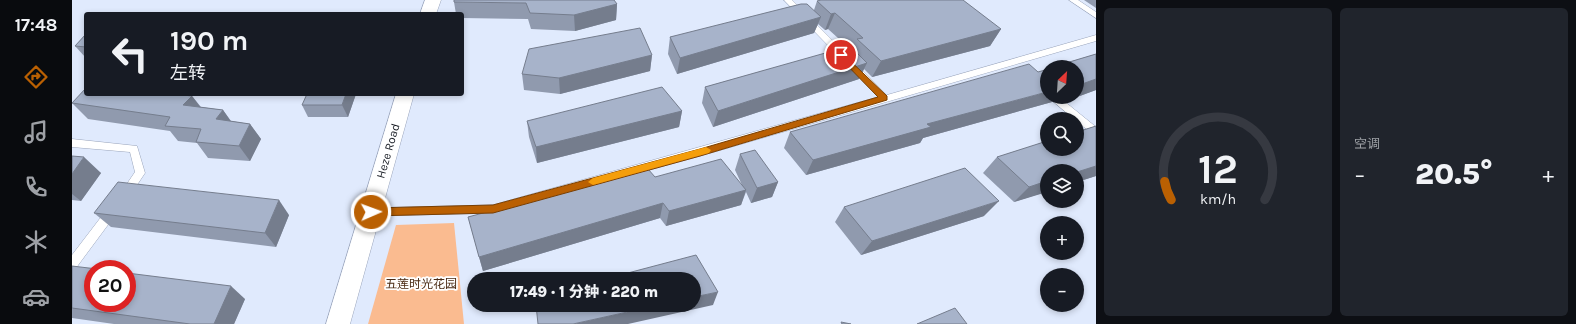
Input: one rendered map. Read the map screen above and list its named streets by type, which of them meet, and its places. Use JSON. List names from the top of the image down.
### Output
{
  "streets": {
    "street": ["Heze Road"]
  },
  "parks": ["五莲时光花园"],
  "north": "top right",
  "page": {
    "tabs": "17:48",
    "tile": "空调",
    "turn": ["190 m", "左转"],
    "map_buttons": ["+", "−"],
    "heat": ["−", "20.5°", "+"],
    "limit": "20",
    "trip": "17:49 · 1 分钟 · 220 m",
    "gauge": ["12", "km/h"]
  }
}
